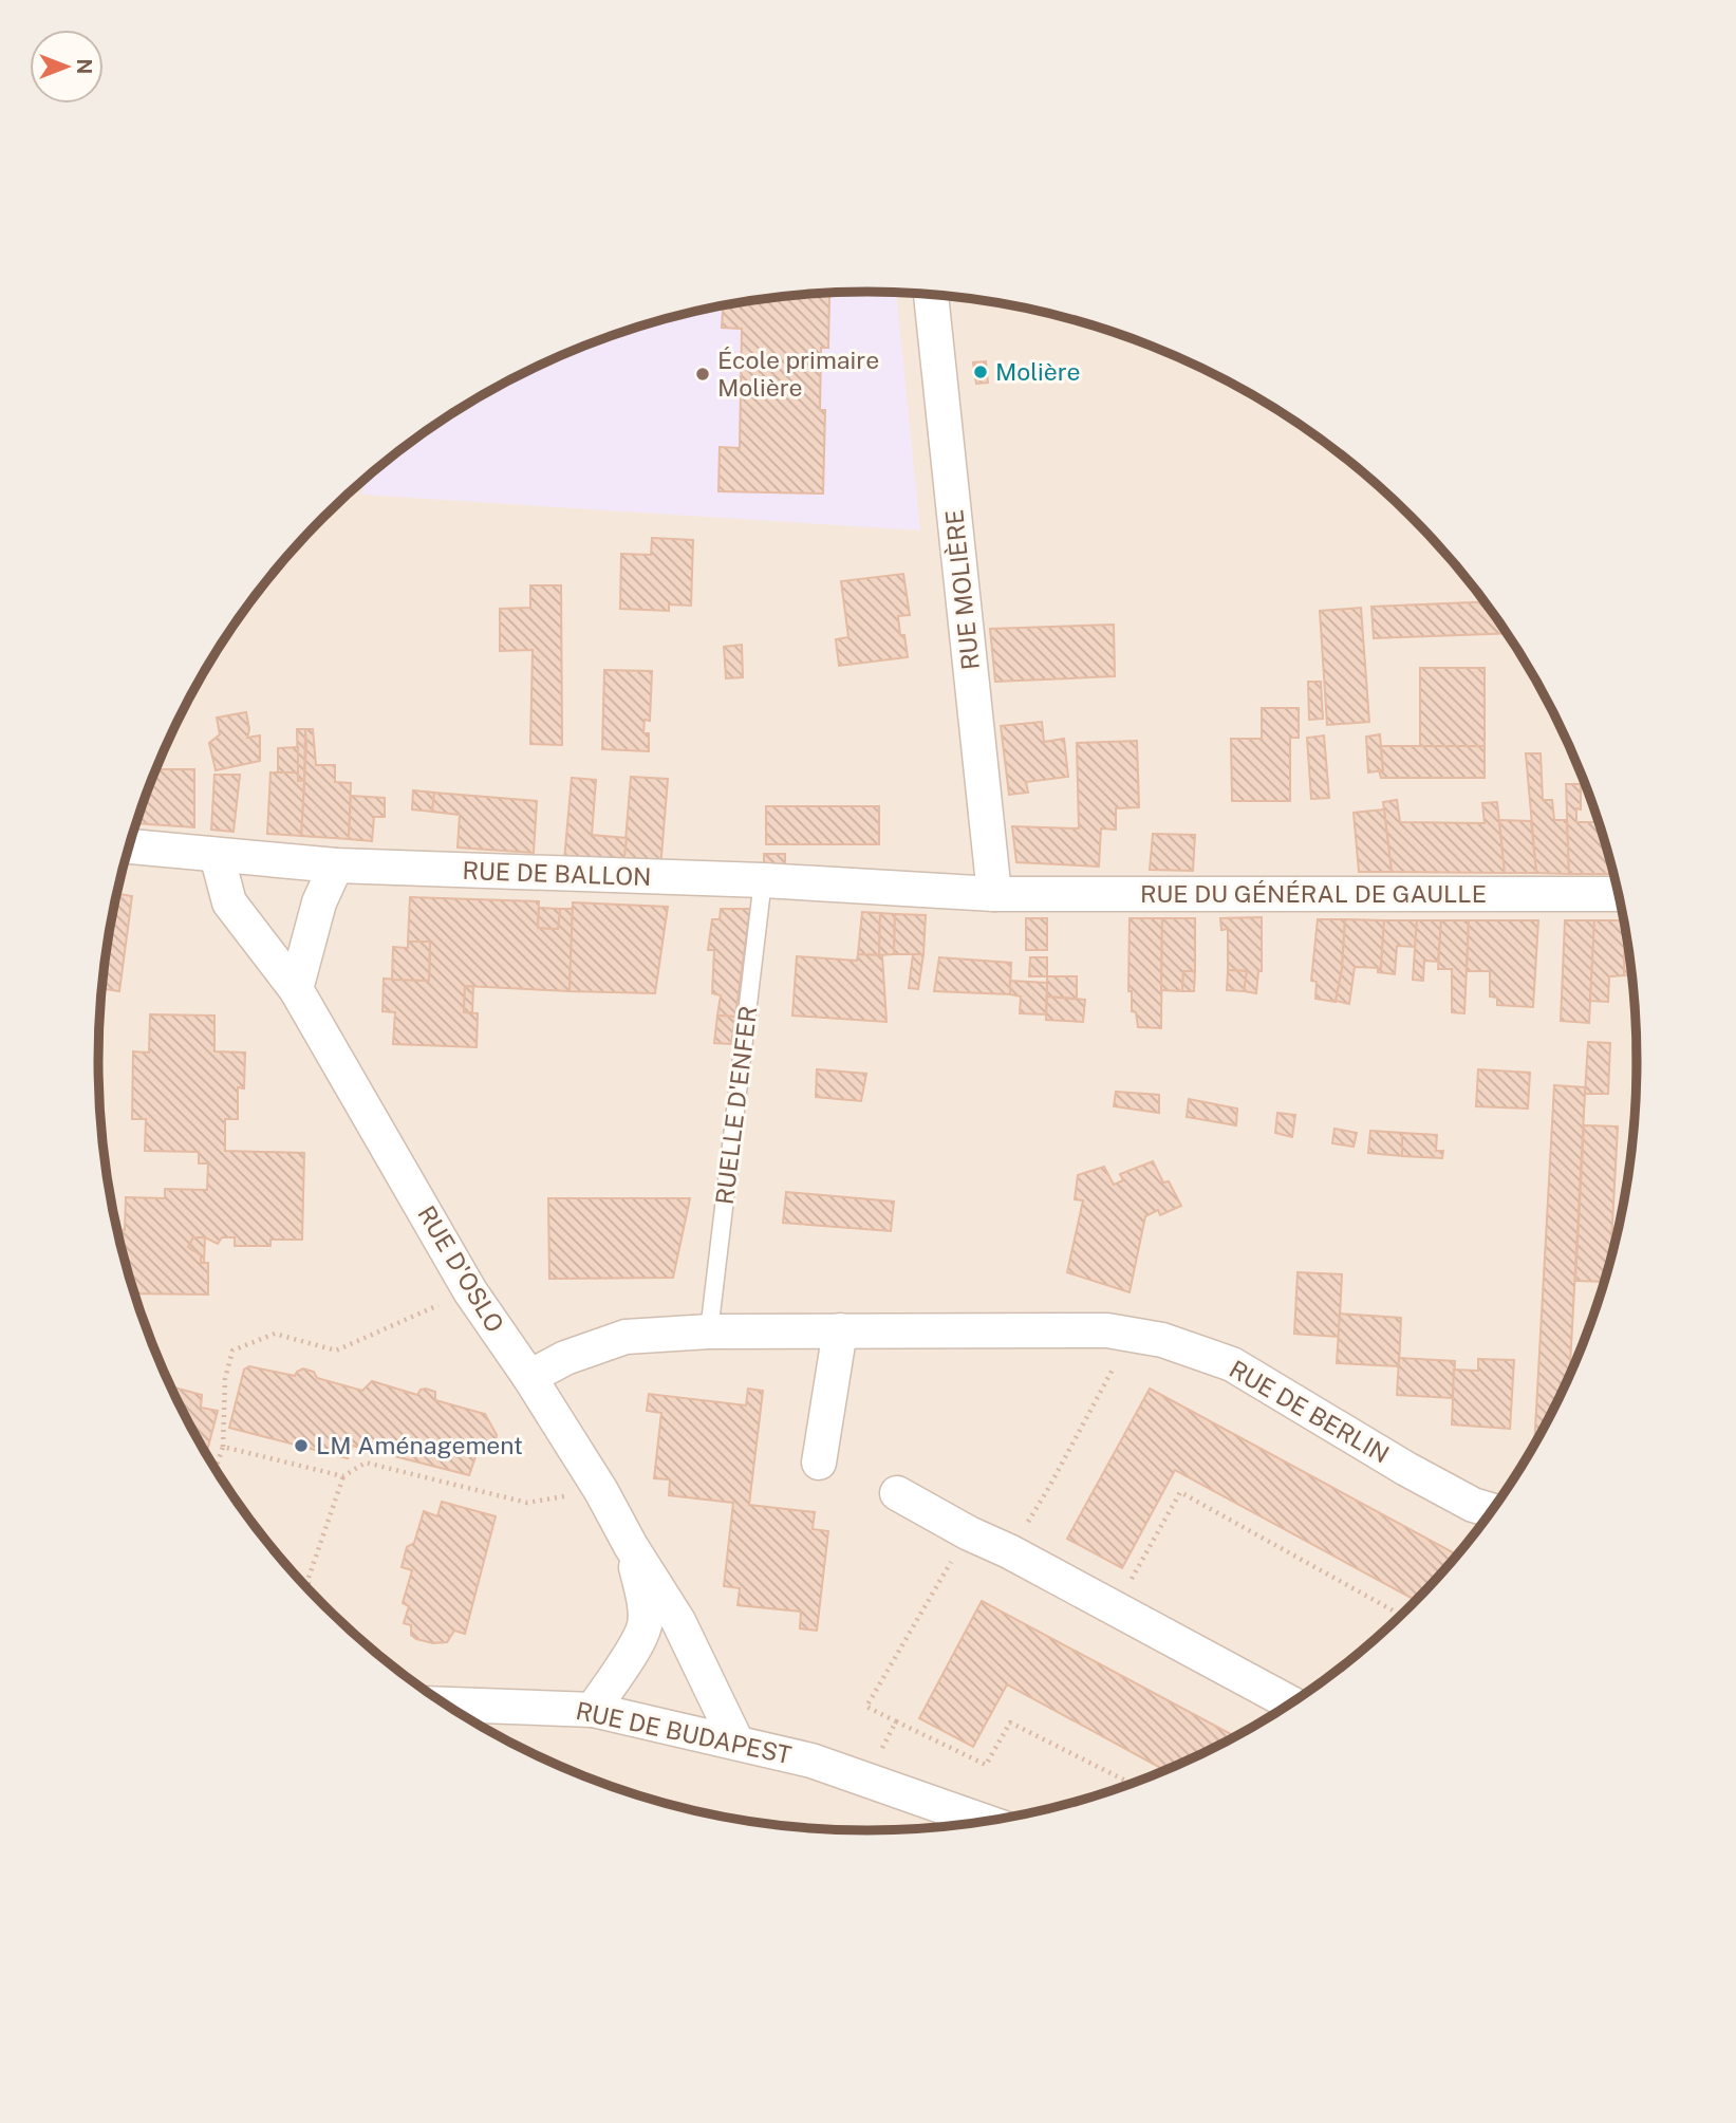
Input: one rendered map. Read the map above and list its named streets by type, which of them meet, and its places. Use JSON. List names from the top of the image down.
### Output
{
  "streets": {
    "street": [
      "RUE MOLIÈRE",
      "RUE DE BALLON",
      "RUE DU GÉNÉRAL DE GAULLE",
      "RUE D'OSLO",
      "RUE DE BERLIN",
      "RUE DE BUDAPEST"
    ],
    "lane": ["RUELLE D'ENFER"]
  },
  "crossings": [
    ["RUE MOLIÈRE", "RUE DE BALLON"],
    ["RUE MOLIÈRE", "RUE DU GÉNÉRAL DE GAULLE"],
    ["RUE DE BALLON", "RUE DU GÉNÉRAL DE GAULLE"],
    ["RUE DE BALLON", "RUELLE D'ENFER"],
    ["RUE DE BALLON", "RUE D'OSLO"],
    ["RUELLE D'ENFER", "RUE DE BERLIN"],
    ["RUE D'OSLO", "RUE DE BERLIN"],
    ["RUE D'OSLO", "RUE DE BUDAPEST"]
  ],
  "places": ["Molière", "École primaire Molière", "LM Aménagement"],
  "north": "right"
}
